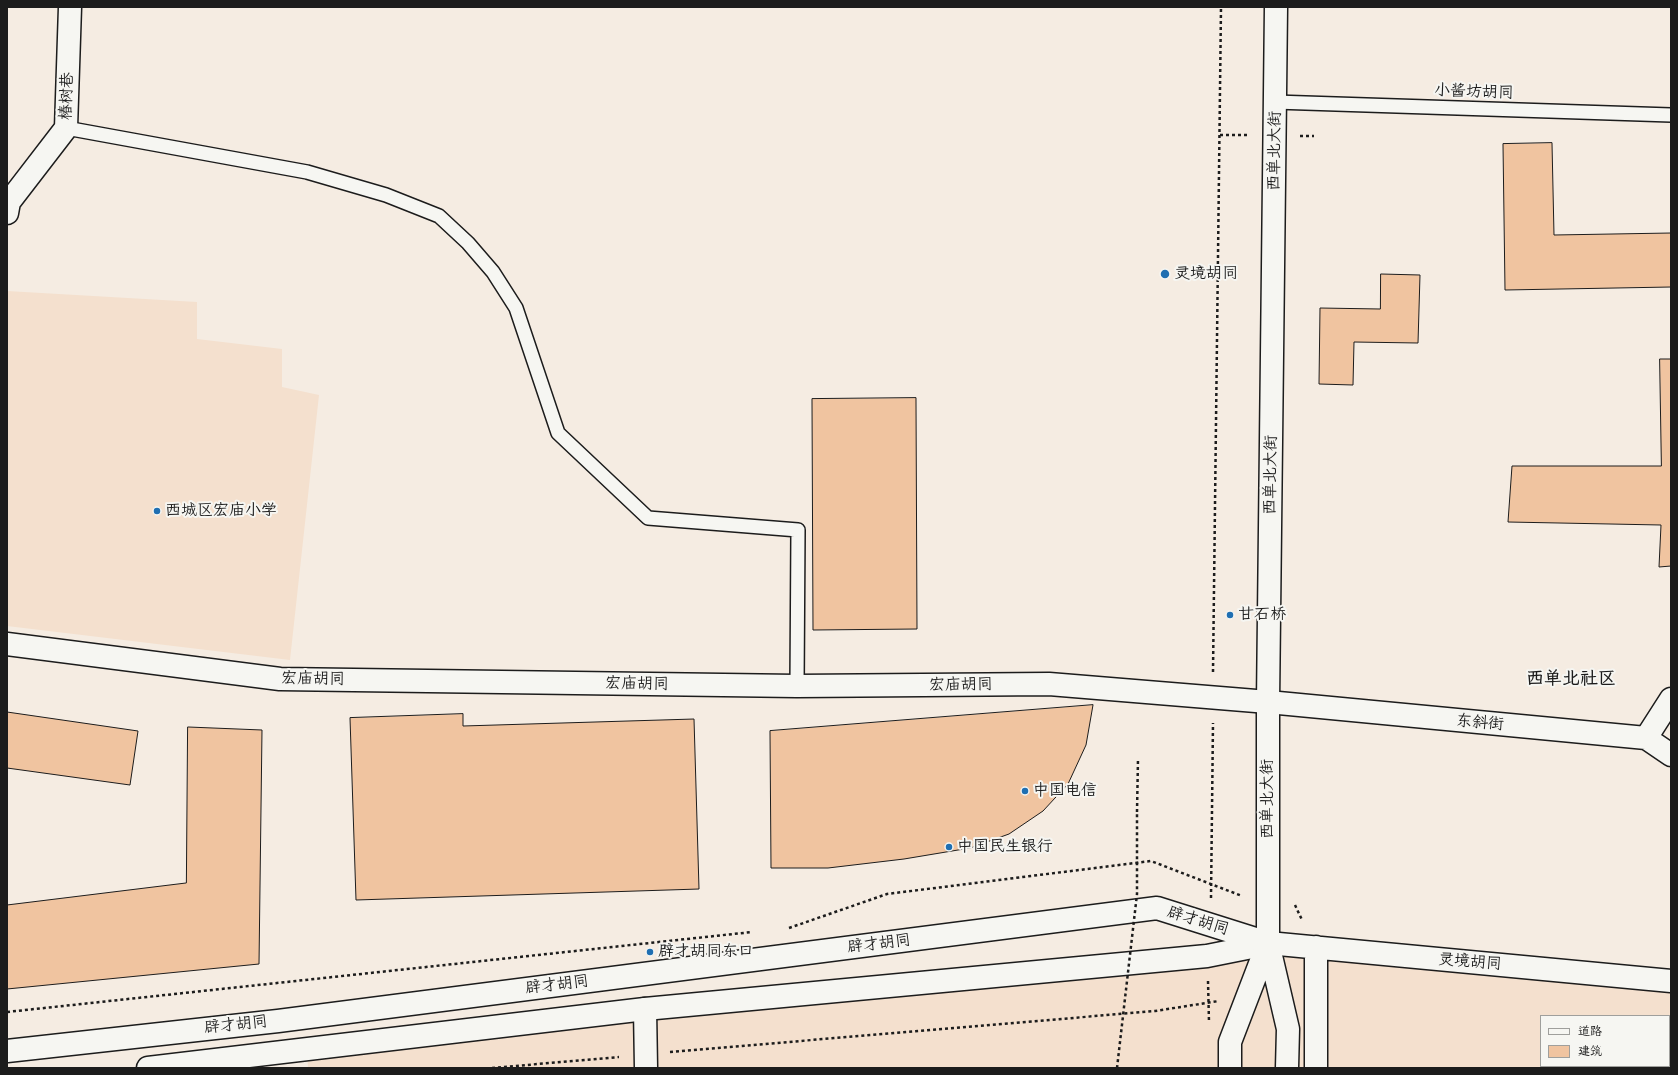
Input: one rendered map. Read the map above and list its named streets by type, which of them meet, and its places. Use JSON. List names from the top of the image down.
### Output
{
  "streets": {
    "main road": [
      "椿树巷",
      "西单北大街",
      "宏庙胡同",
      "东斜街",
      "辟才胡同",
      "灵境胡同"
    ],
    "lane": ["小酱坊胡同"]
  },
  "crossings": [
    ["小酱坊胡同", "西单北大街"],
    ["西单北大街", "宏庙胡同"],
    ["西单北大街", "东斜街"],
    ["西单北大街", "辟才胡同"],
    ["西单北大街", "灵境胡同"],
    ["宏庙胡同", "东斜街"],
    ["辟才胡同", "灵境胡同"]
  ],
  "districts": ["西单北社区"],
  "places": [
    "灵境胡同",
    "西城区宏庙小学",
    "甘石桥",
    "中国电信",
    "中国民生银行",
    "辟才胡同东口"
  ],
  "legend": ["道路", "建筑"]
}
